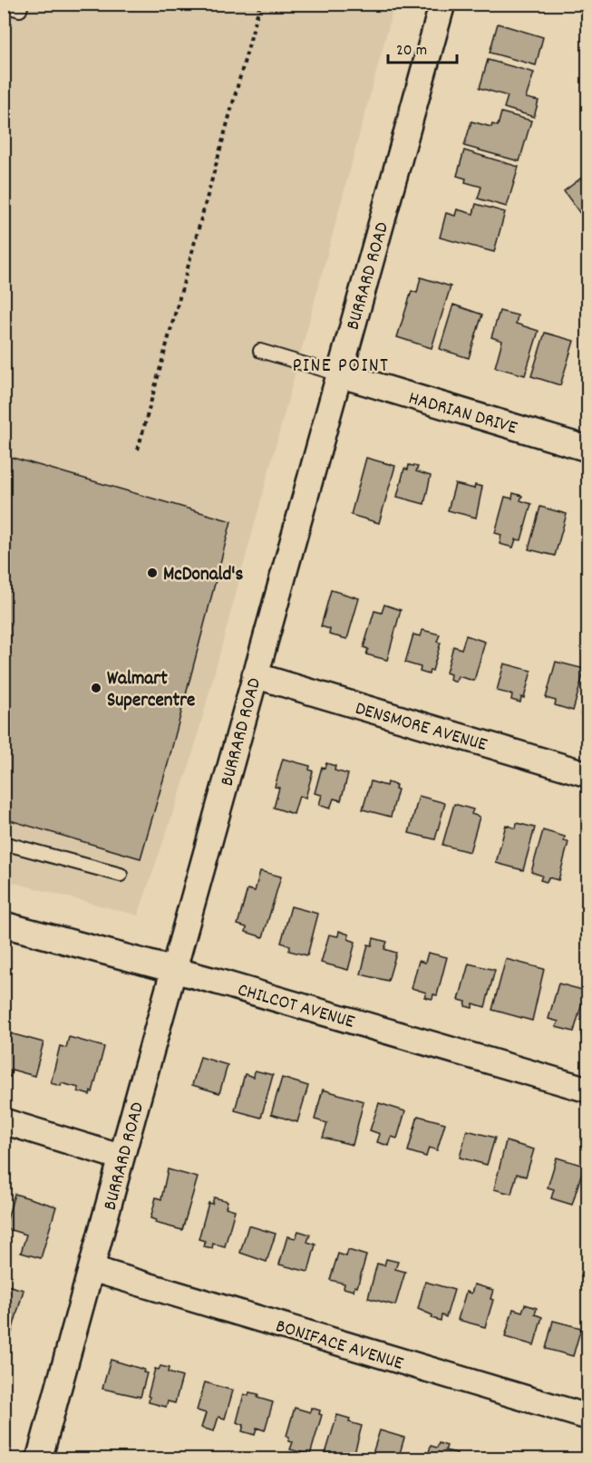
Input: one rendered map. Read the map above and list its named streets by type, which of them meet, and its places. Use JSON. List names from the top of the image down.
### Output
{
  "streets": {
    "street": [
      "BURRARD ROAD",
      "HADRIAN DRIVE",
      "DENSMORE AVENUE",
      "CHILCOT AVENUE",
      "BONIFACE AVENUE"
    ]
  },
  "crossings": [
    ["BURRARD ROAD", "HADRIAN DRIVE"],
    ["BURRARD ROAD", "DENSMORE AVENUE"],
    ["BURRARD ROAD", "CHILCOT AVENUE"],
    ["BURRARD ROAD", "BONIFACE AVENUE"]
  ],
  "districts": ["PINE POINT"],
  "places": ["McDonald's", "Walmart Supercentre"],
  "scale_bar": "20 m"
}
